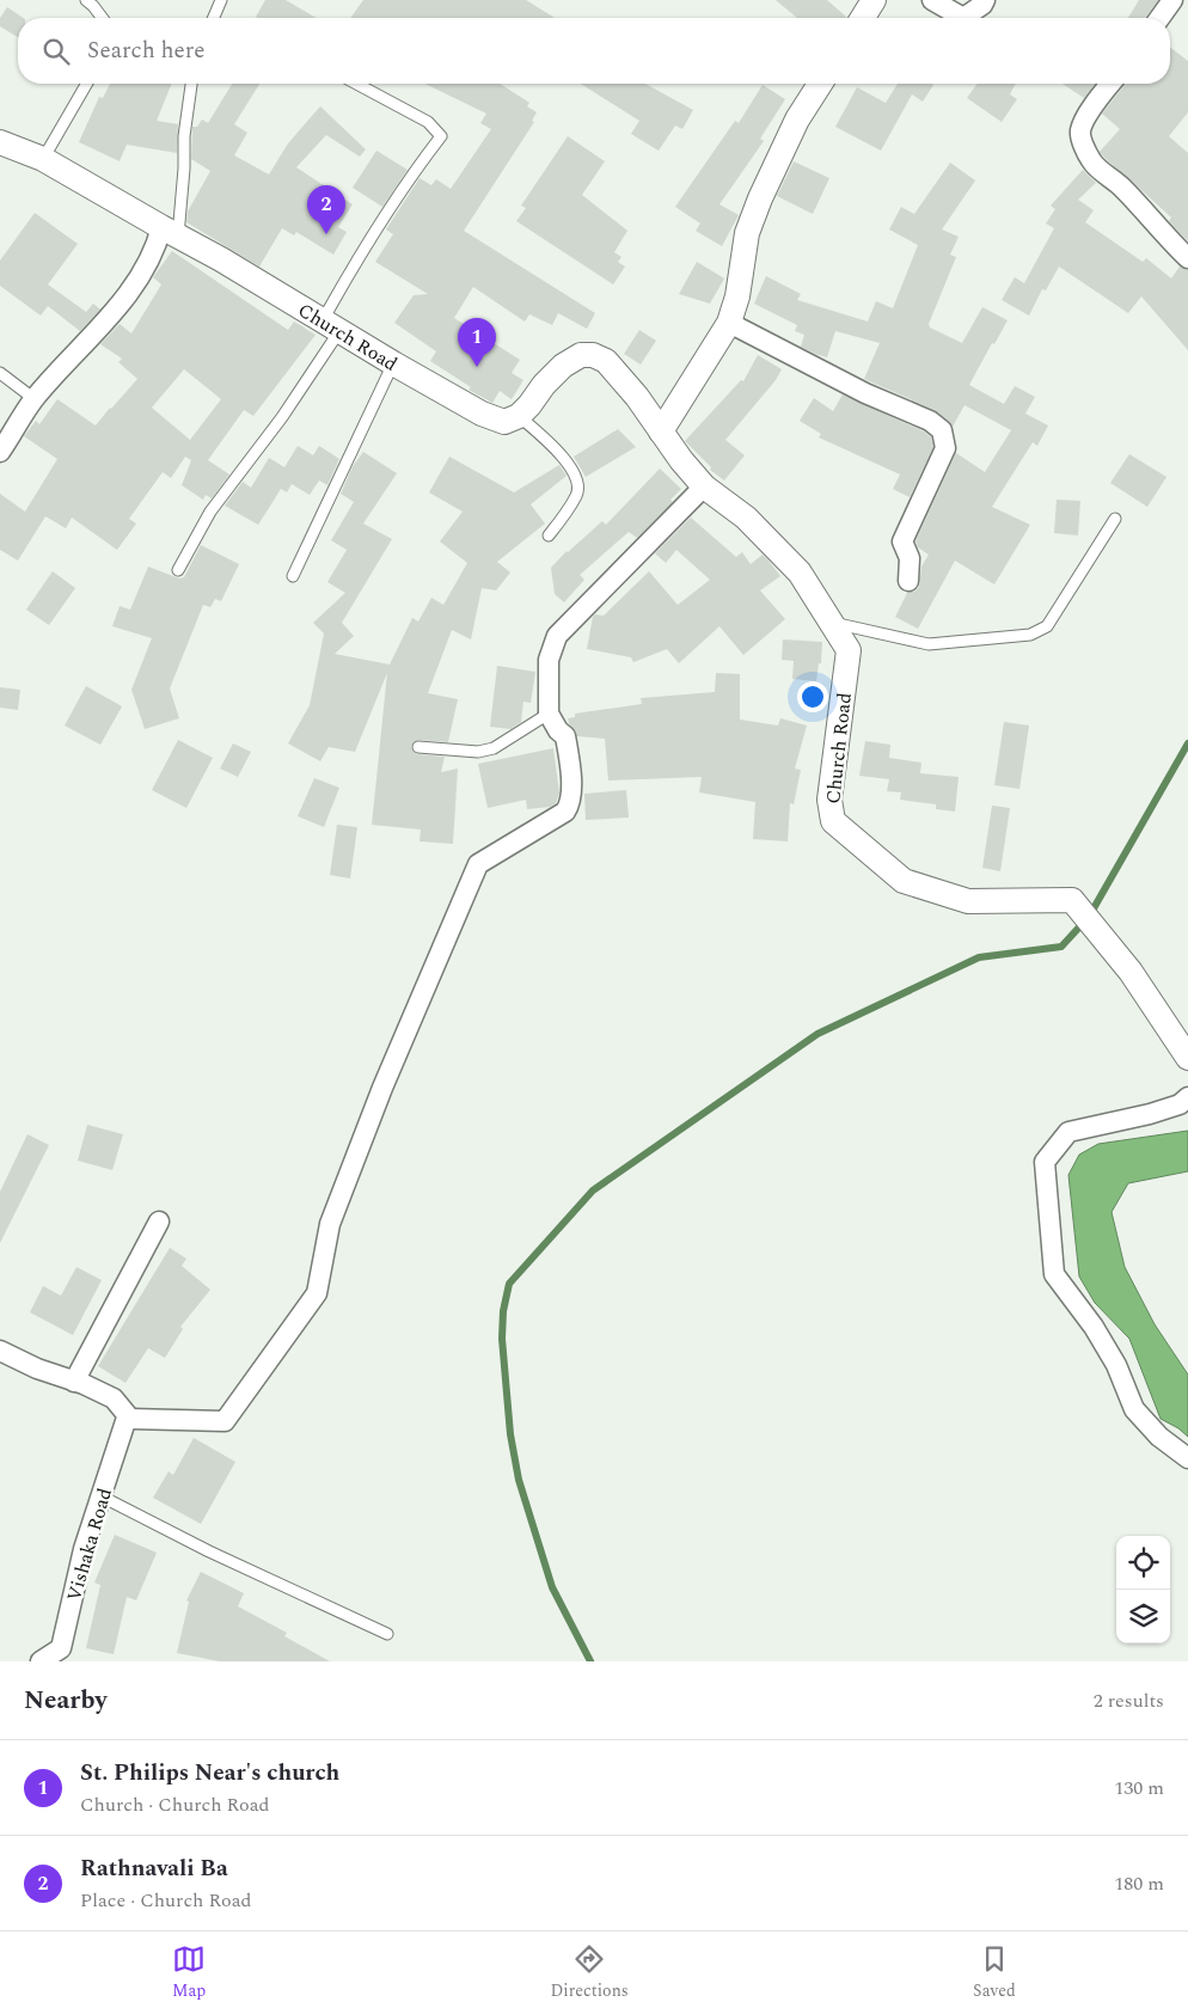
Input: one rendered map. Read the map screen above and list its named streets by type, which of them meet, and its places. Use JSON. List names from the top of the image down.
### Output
{
  "streets": {
    "street": ["Church Road", "Vishaka Road"]
  },
  "page": {
    "search": "Search here",
    "pins": ["2", "1"],
    "heading": ["Nearby", "2 results"],
    "list": [
      {
        "mark": "1",
        "name": "St. Philips Near's church",
        "note": "Church · Church Road",
        "value": "130 m"
      },
      {
        "mark": "2",
        "name": "Rathnavali Ba",
        "note": "Place · Church Road",
        "value": "180 m"
      }
    ],
    "nav": ["Map", "Directions", "Saved"]
  }
}
